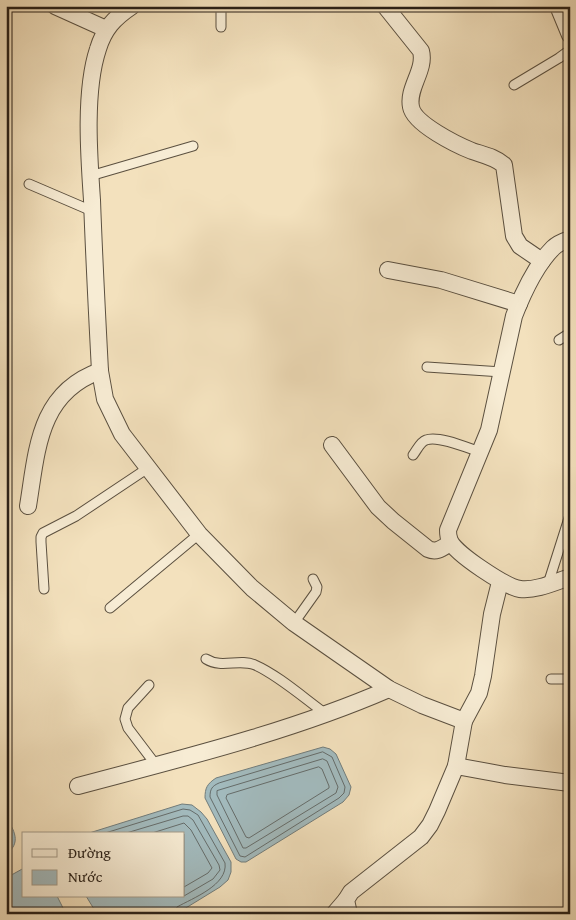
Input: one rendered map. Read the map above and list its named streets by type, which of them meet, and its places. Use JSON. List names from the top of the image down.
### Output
{
  "legend": ["Đường", "Nước"]
}
